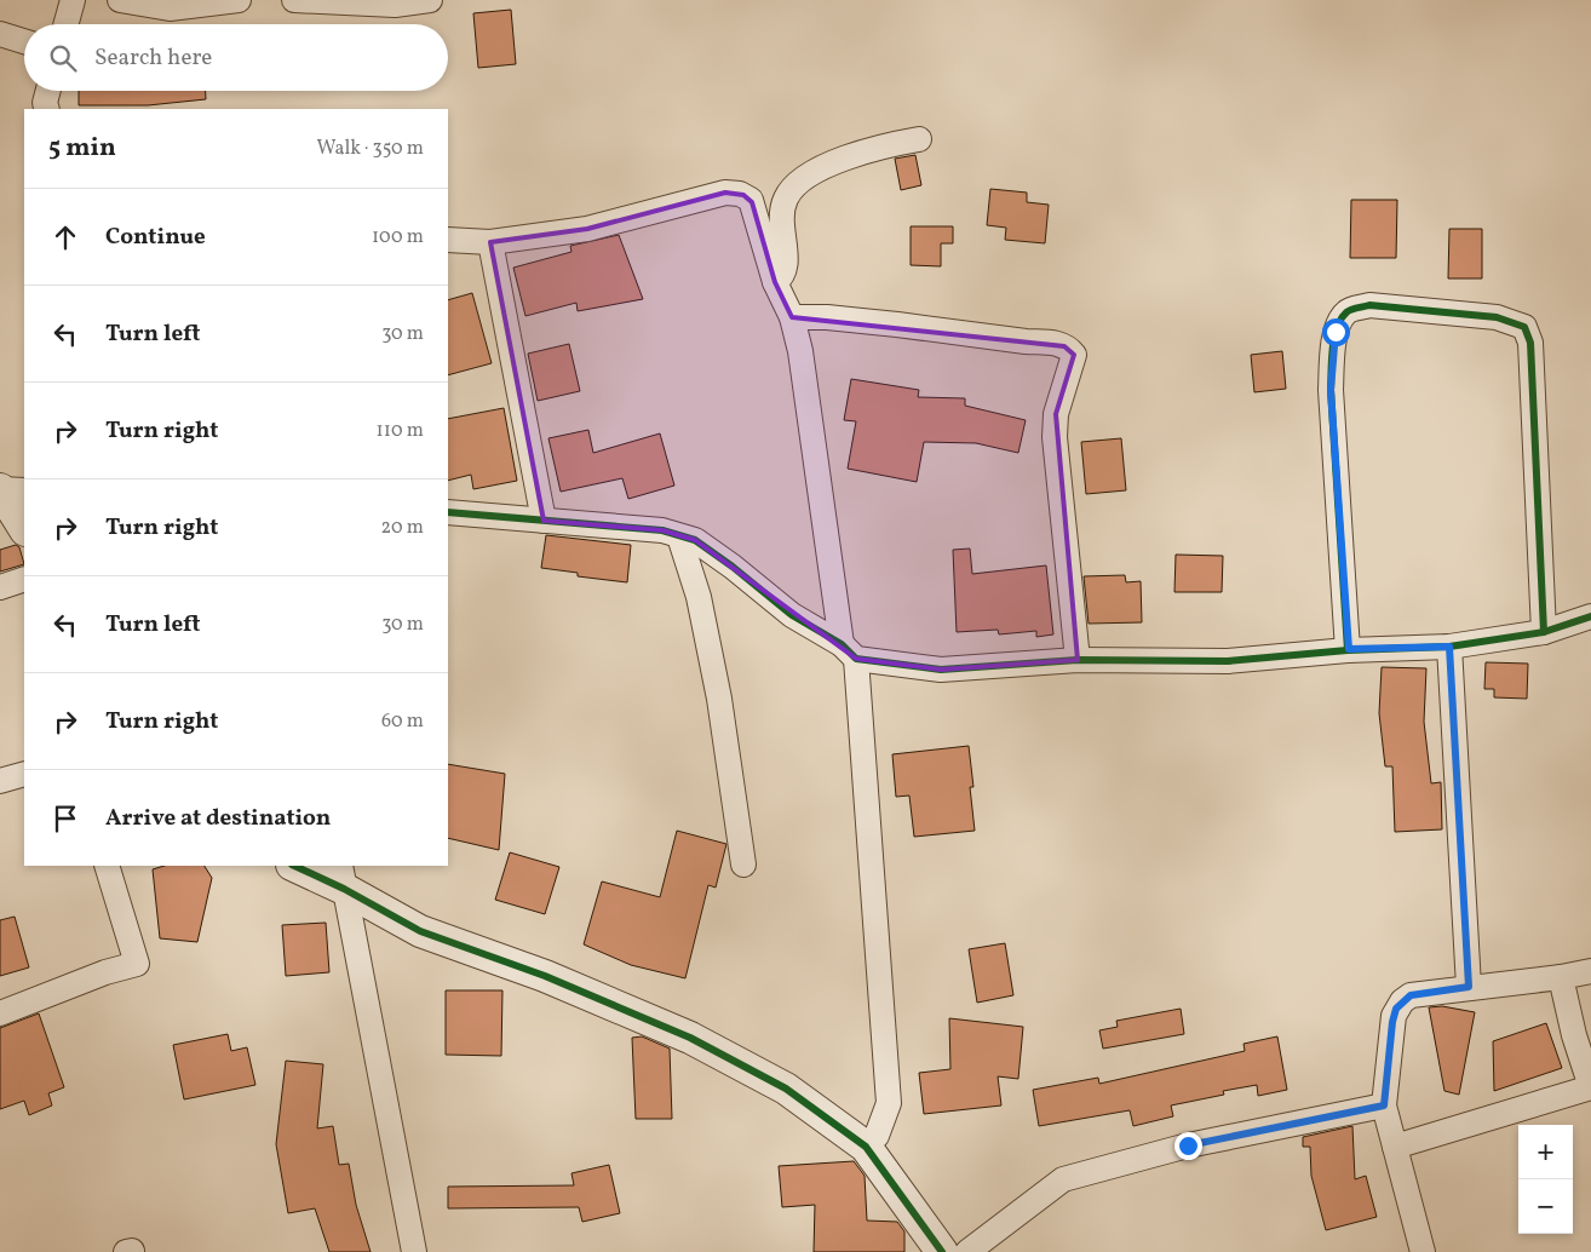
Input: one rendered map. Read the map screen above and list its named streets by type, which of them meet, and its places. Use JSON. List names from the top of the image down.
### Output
{
  "page": {
    "search": "Search here",
    "heading": ["5 min", "Walk · 350 m"],
    "list": [
      ["Continue", "100 m"],
      ["Turn left", "30 m"],
      ["Turn right", "110 m"],
      ["Turn right", "20 m"],
      ["Turn left", "30 m"],
      ["Turn right", "60 m"],
      "Arrive at destination"
    ],
    "map_buttons": ["+", "−"]
  }
}
